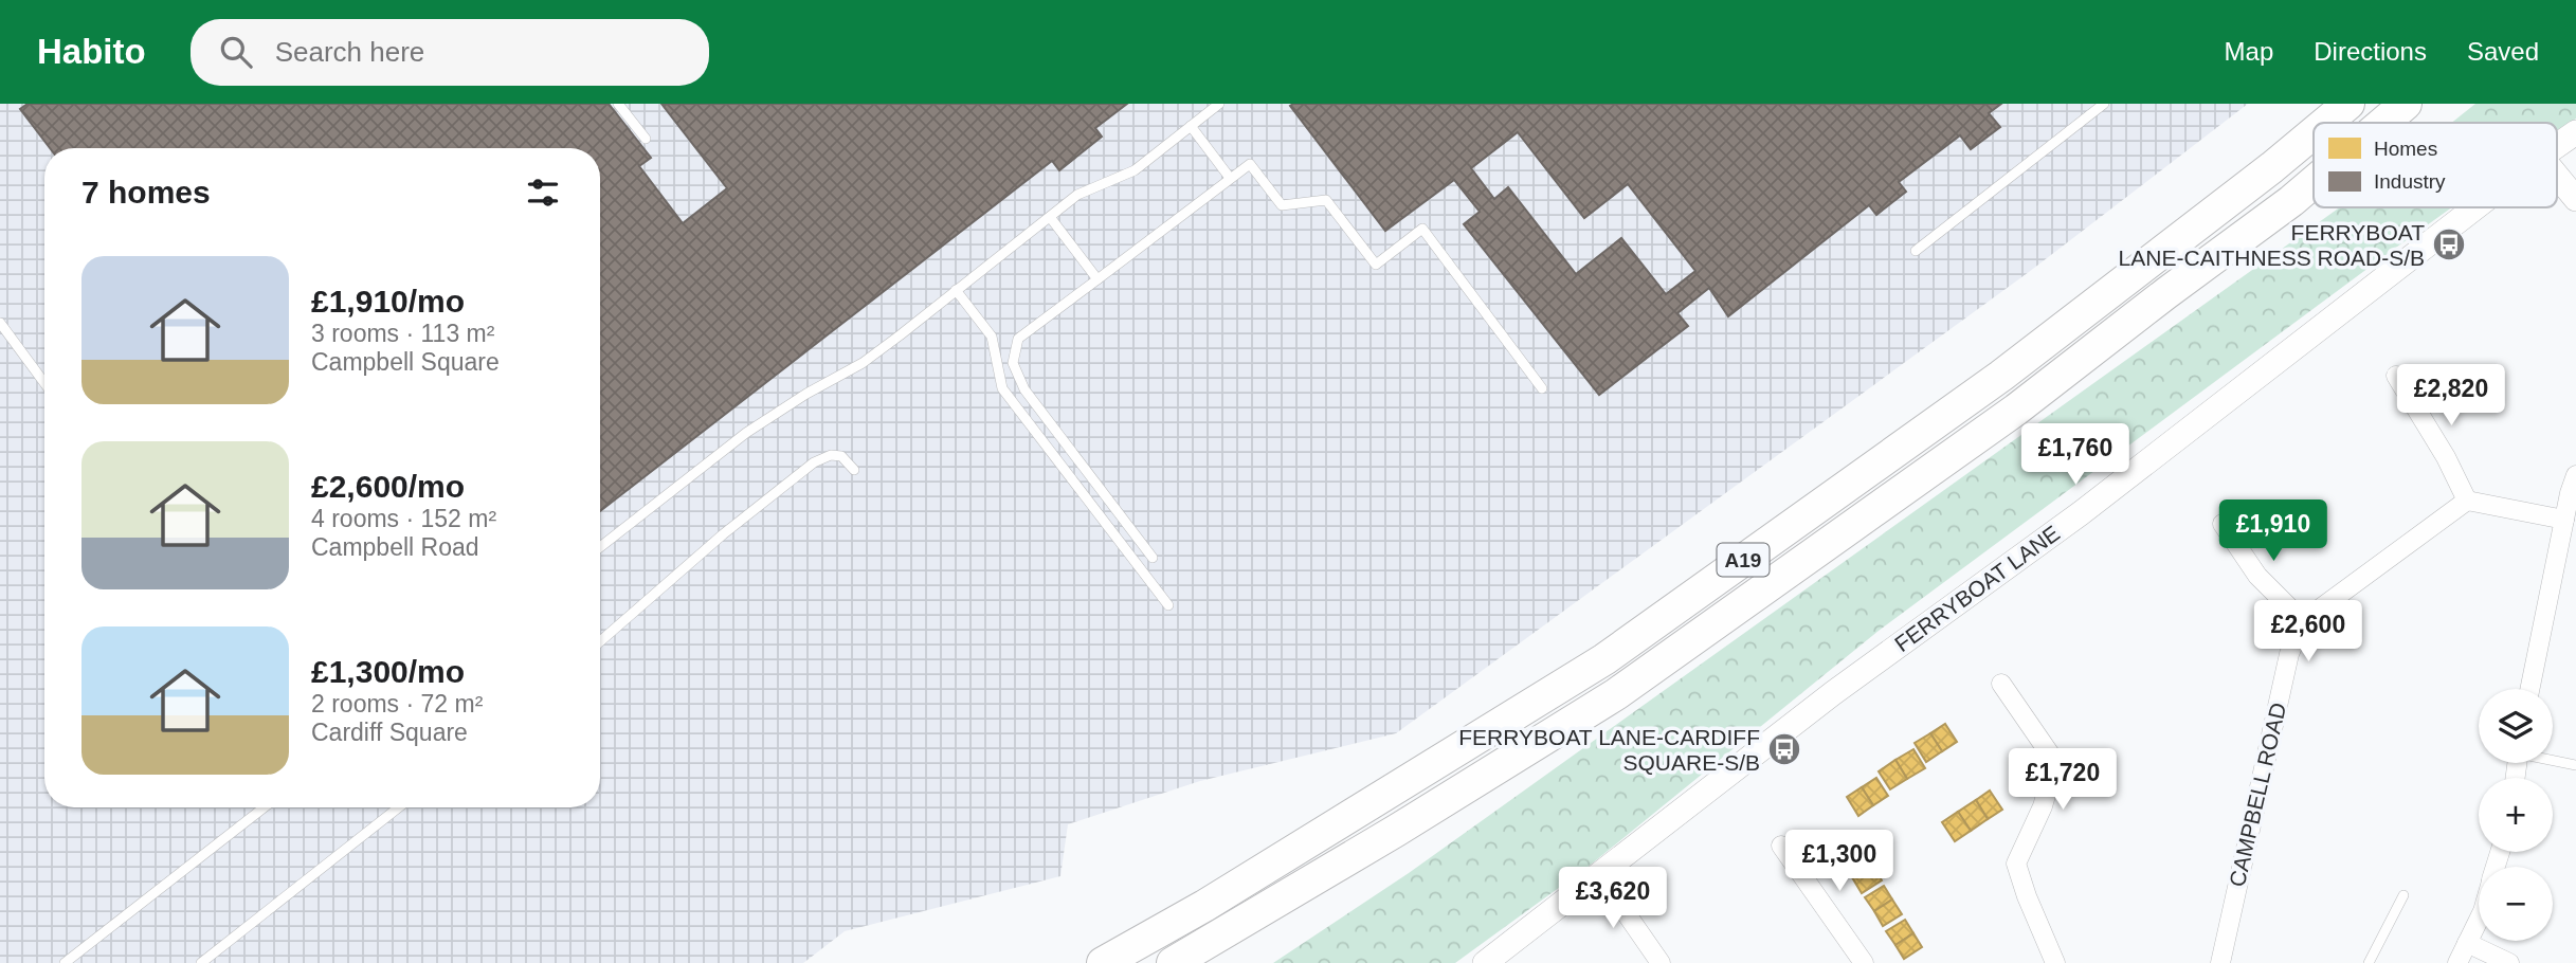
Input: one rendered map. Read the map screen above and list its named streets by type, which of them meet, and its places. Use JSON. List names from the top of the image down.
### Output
{
  "streets": {
    "highway": ["A19"],
    "street": ["FERRYBOAT LANE", "CAMPBELL ROAD"]
  },
  "places": {
    "bus stop": ["FERRYBOAT LANE-CAITHNESS ROAD-S/B", "FERRYBOAT LANE-CARDIFF SQUARE-S/B"]
  },
  "legend": ["Homes", "Industry"],
  "page": {
    "header": "Habito",
    "search": "Search here",
    "nav": ["Map", "Directions", "Saved"],
    "heading": "7 homes",
    "list": [
      {
        "name": "£1,910/mo",
        "note": "3 rooms · 113 m² · Campbell Square"
      },
      {
        "name": "£2,600/mo",
        "note": "4 rooms · 152 m² · Campbell Road"
      },
      {
        "name": "£1,300/mo",
        "note": "2 rooms · 72 m² · Cardiff Square"
      }
    ],
    "price": [
      "£2,820",
      "£1,760",
      "£1,910",
      "£2,600",
      "£1,720",
      "£1,300",
      "£3,620"
    ],
    "map_buttons": ["+", "−"]
  }
}
